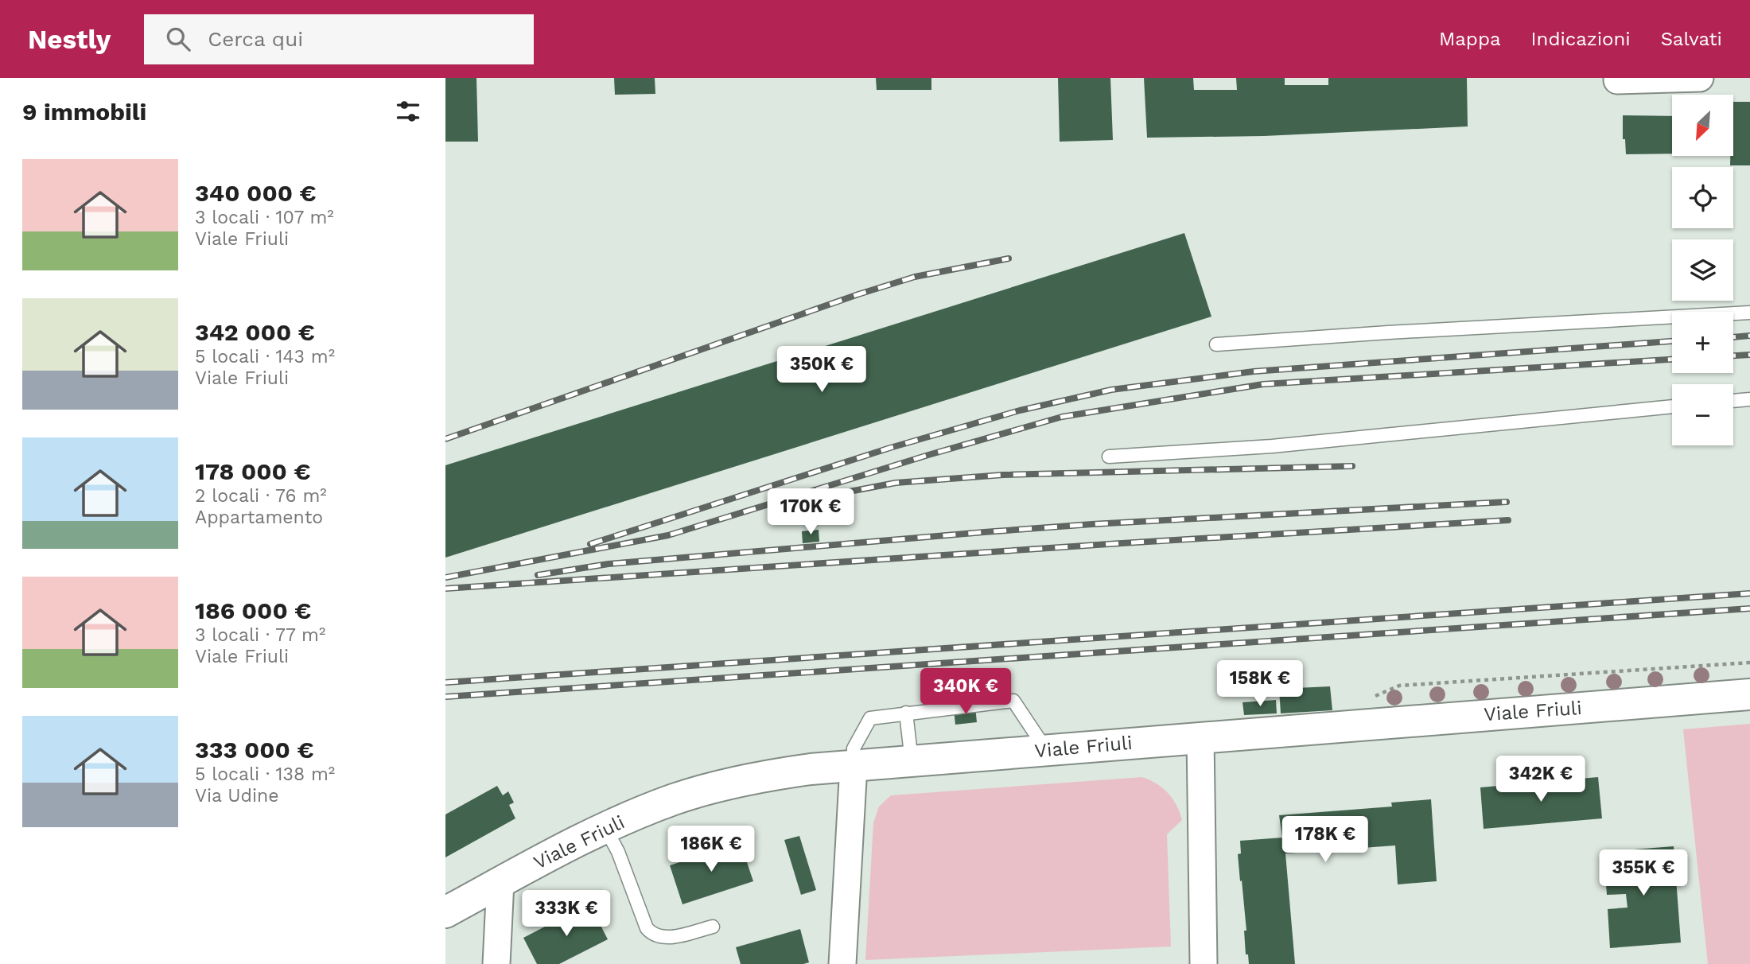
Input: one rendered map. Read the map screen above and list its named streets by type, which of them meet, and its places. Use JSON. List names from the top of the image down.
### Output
{
  "streets": {
    "street": ["Viale Friuli"]
  },
  "north": "bottom left",
  "page": {
    "header": "Nestly",
    "search": "Cerca qui",
    "nav": ["Mappa", "Indicazioni", "Salvati"],
    "heading": "9 immobili",
    "map_buttons": ["+", "−"],
    "list": [
      {
        "name": "340 000 €",
        "note": "3 locali · 107 m² · Viale Friuli"
      },
      {
        "name": "342 000 €",
        "note": "5 locali · 143 m² · Viale Friuli"
      },
      {
        "name": "178 000 €",
        "note": "2 locali · 76 m² · Appartamento"
      },
      {
        "name": "186 000 €",
        "note": "3 locali · 77 m² · Viale Friuli"
      },
      {
        "name": "333 000 €",
        "note": "5 locali · 138 m² · Via Udine"
      }
    ],
    "price": [
      "350K €",
      "170K €",
      "158K €",
      "340K €",
      "342K €",
      "178K €",
      "186K €",
      "355K €",
      "333K €"
    ]
  }
}
